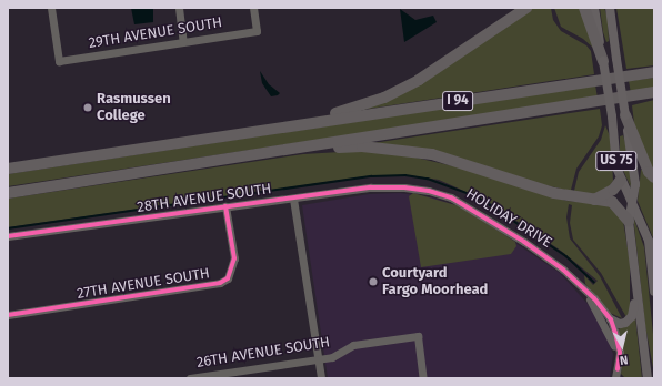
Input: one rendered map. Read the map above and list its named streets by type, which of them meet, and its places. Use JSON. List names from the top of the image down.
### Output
{
  "streets": {
    "highway": ["I 94"],
    "main road": ["US 75"],
    "street": [
      "29TH AVENUE SOUTH",
      "28TH AVENUE SOUTH",
      "HOLIDAY DRIVE",
      "27TH AVENUE SOUTH",
      "26TH AVENUE SOUTH"
    ]
  },
  "crossings": [
    ["28TH AVENUE SOUTH", "HOLIDAY DRIVE"],
    ["28TH AVENUE SOUTH", "27TH AVENUE SOUTH"]
  ],
  "places": ["Rasmussen College", "Courtyard Fargo Moorhead"],
  "north": "bottom"
}
